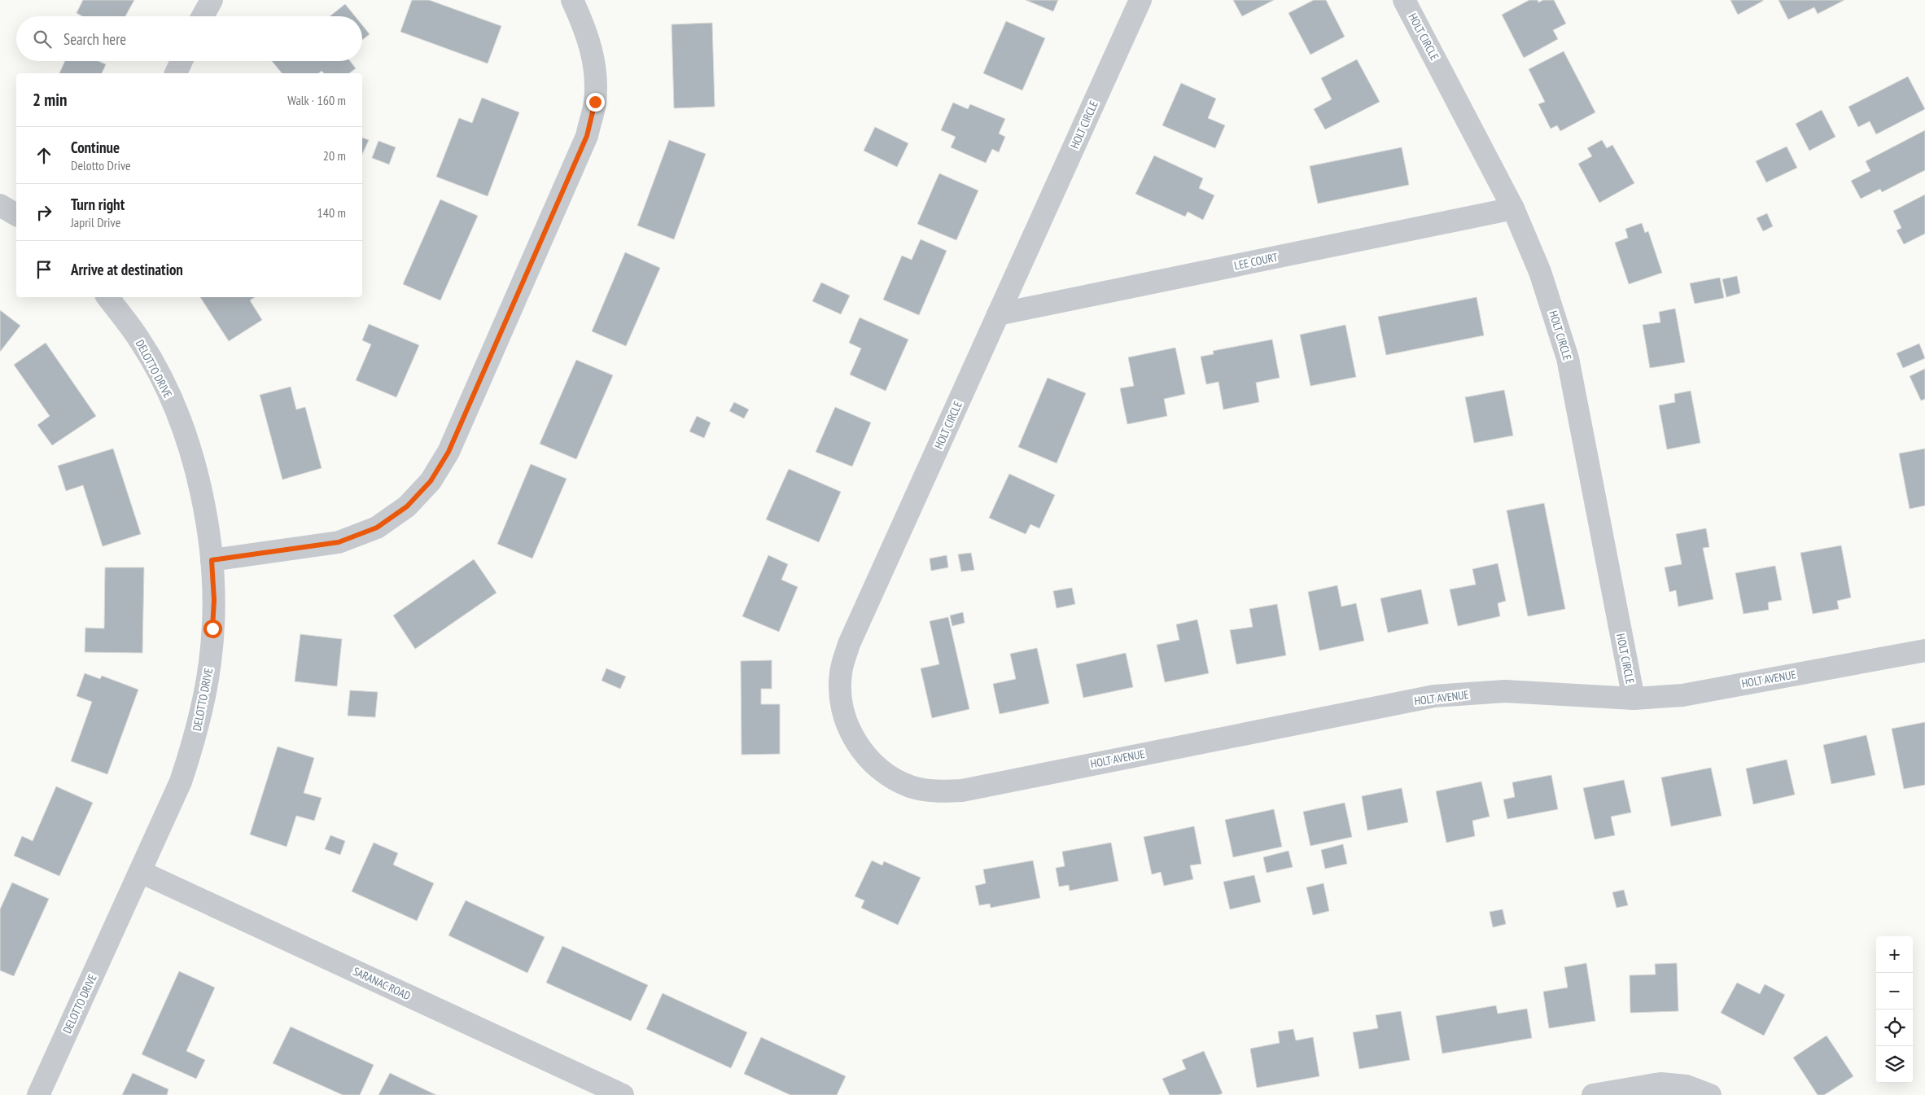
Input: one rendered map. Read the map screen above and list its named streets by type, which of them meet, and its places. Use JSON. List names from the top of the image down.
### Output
{
  "streets": {
    "street": [
      "HOLT CIRCLE",
      "LEE COURT",
      "DELOTTO DRIVE",
      "HOLT AVENUE",
      "SARANAC ROAD"
    ]
  },
  "crossings": [
    ["HOLT CIRCLE", "LEE COURT"],
    ["HOLT CIRCLE", "HOLT AVENUE"],
    ["DELOTTO DRIVE", "SARANAC ROAD"]
  ],
  "page": {
    "search": "Search here",
    "heading": ["2 min", "Walk · 160 m"],
    "list": [
      ["Continue", "Delotto Drive", "20 m"],
      ["Turn right", "Japril Drive", "140 m"],
      "Arrive at destination"
    ],
    "map_buttons": ["+", "−"]
  }
}
